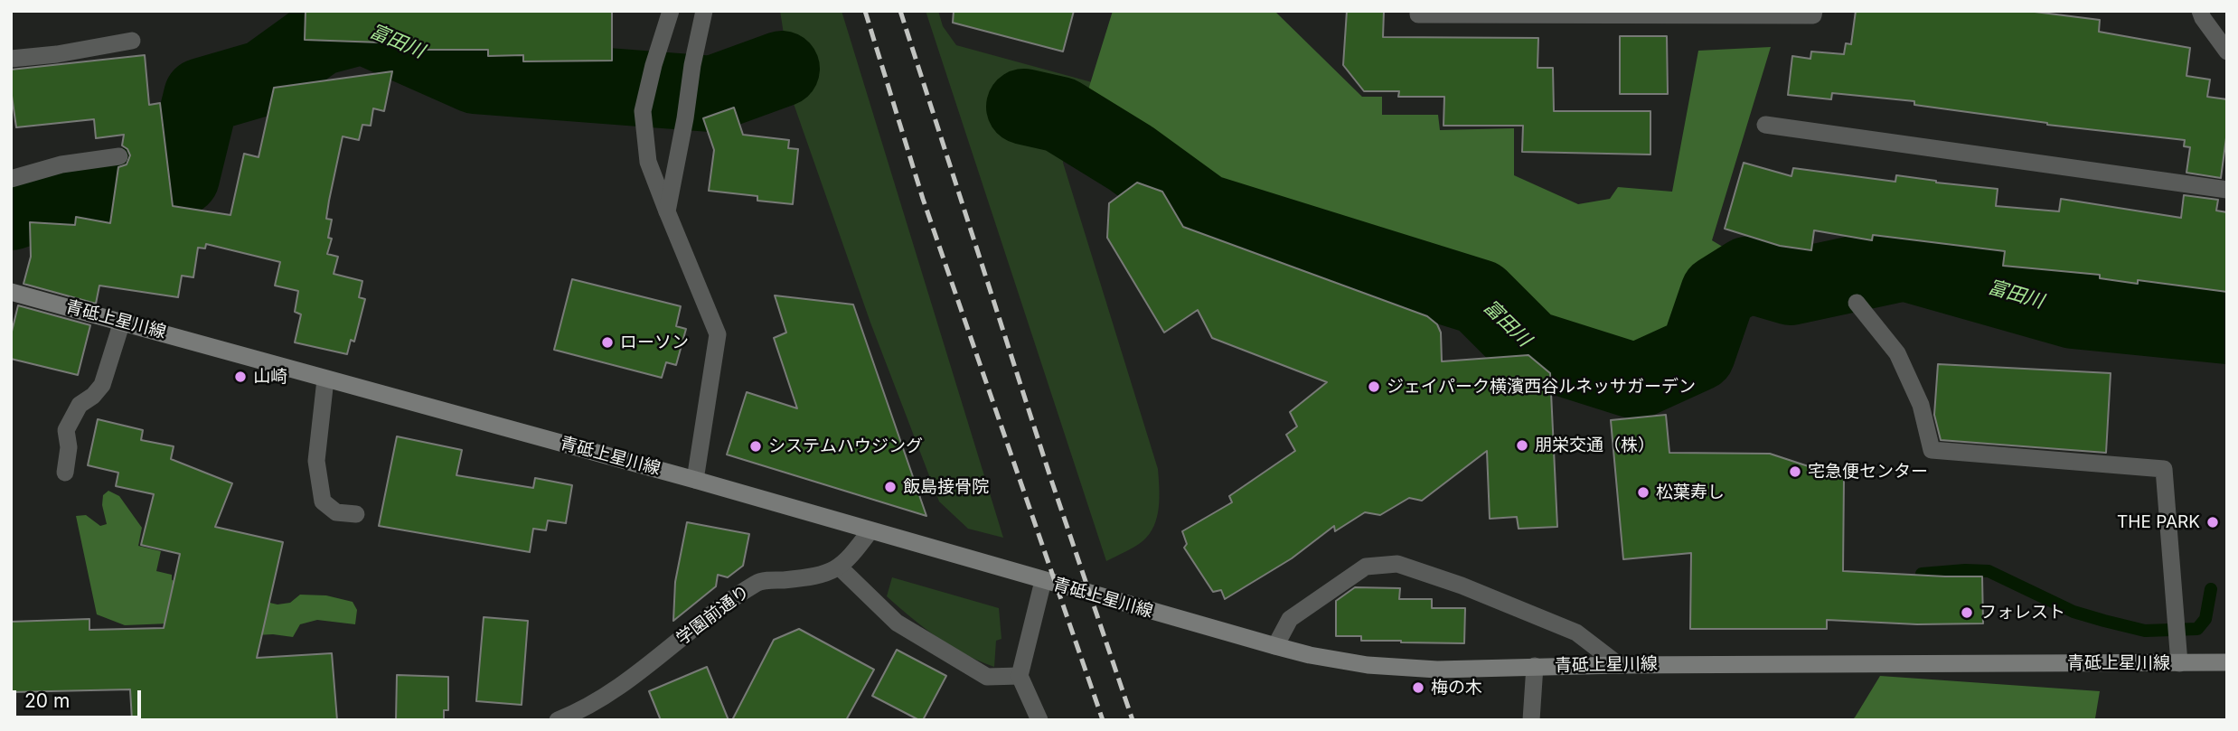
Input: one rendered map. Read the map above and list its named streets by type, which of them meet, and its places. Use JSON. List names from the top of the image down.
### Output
{
  "streets": {
    "main road": ["青砥上星川線"],
    "street": ["学園前通り"]
  },
  "crossings": [
    ["青砥上星川線", "学園前通り"]
  ],
  "water": ["富田川"],
  "places": [
    "ローソン",
    "山崎",
    "ジェイパーク横濱西谷ルネッサガーデン",
    "朋栄交通（株）",
    "システムハウジング",
    "宅急便センター",
    "飯島接骨院",
    "松葉寿し",
    "THE PARK",
    "フォレスト",
    "梅の木"
  ],
  "scale_bar": "20 m"
}
